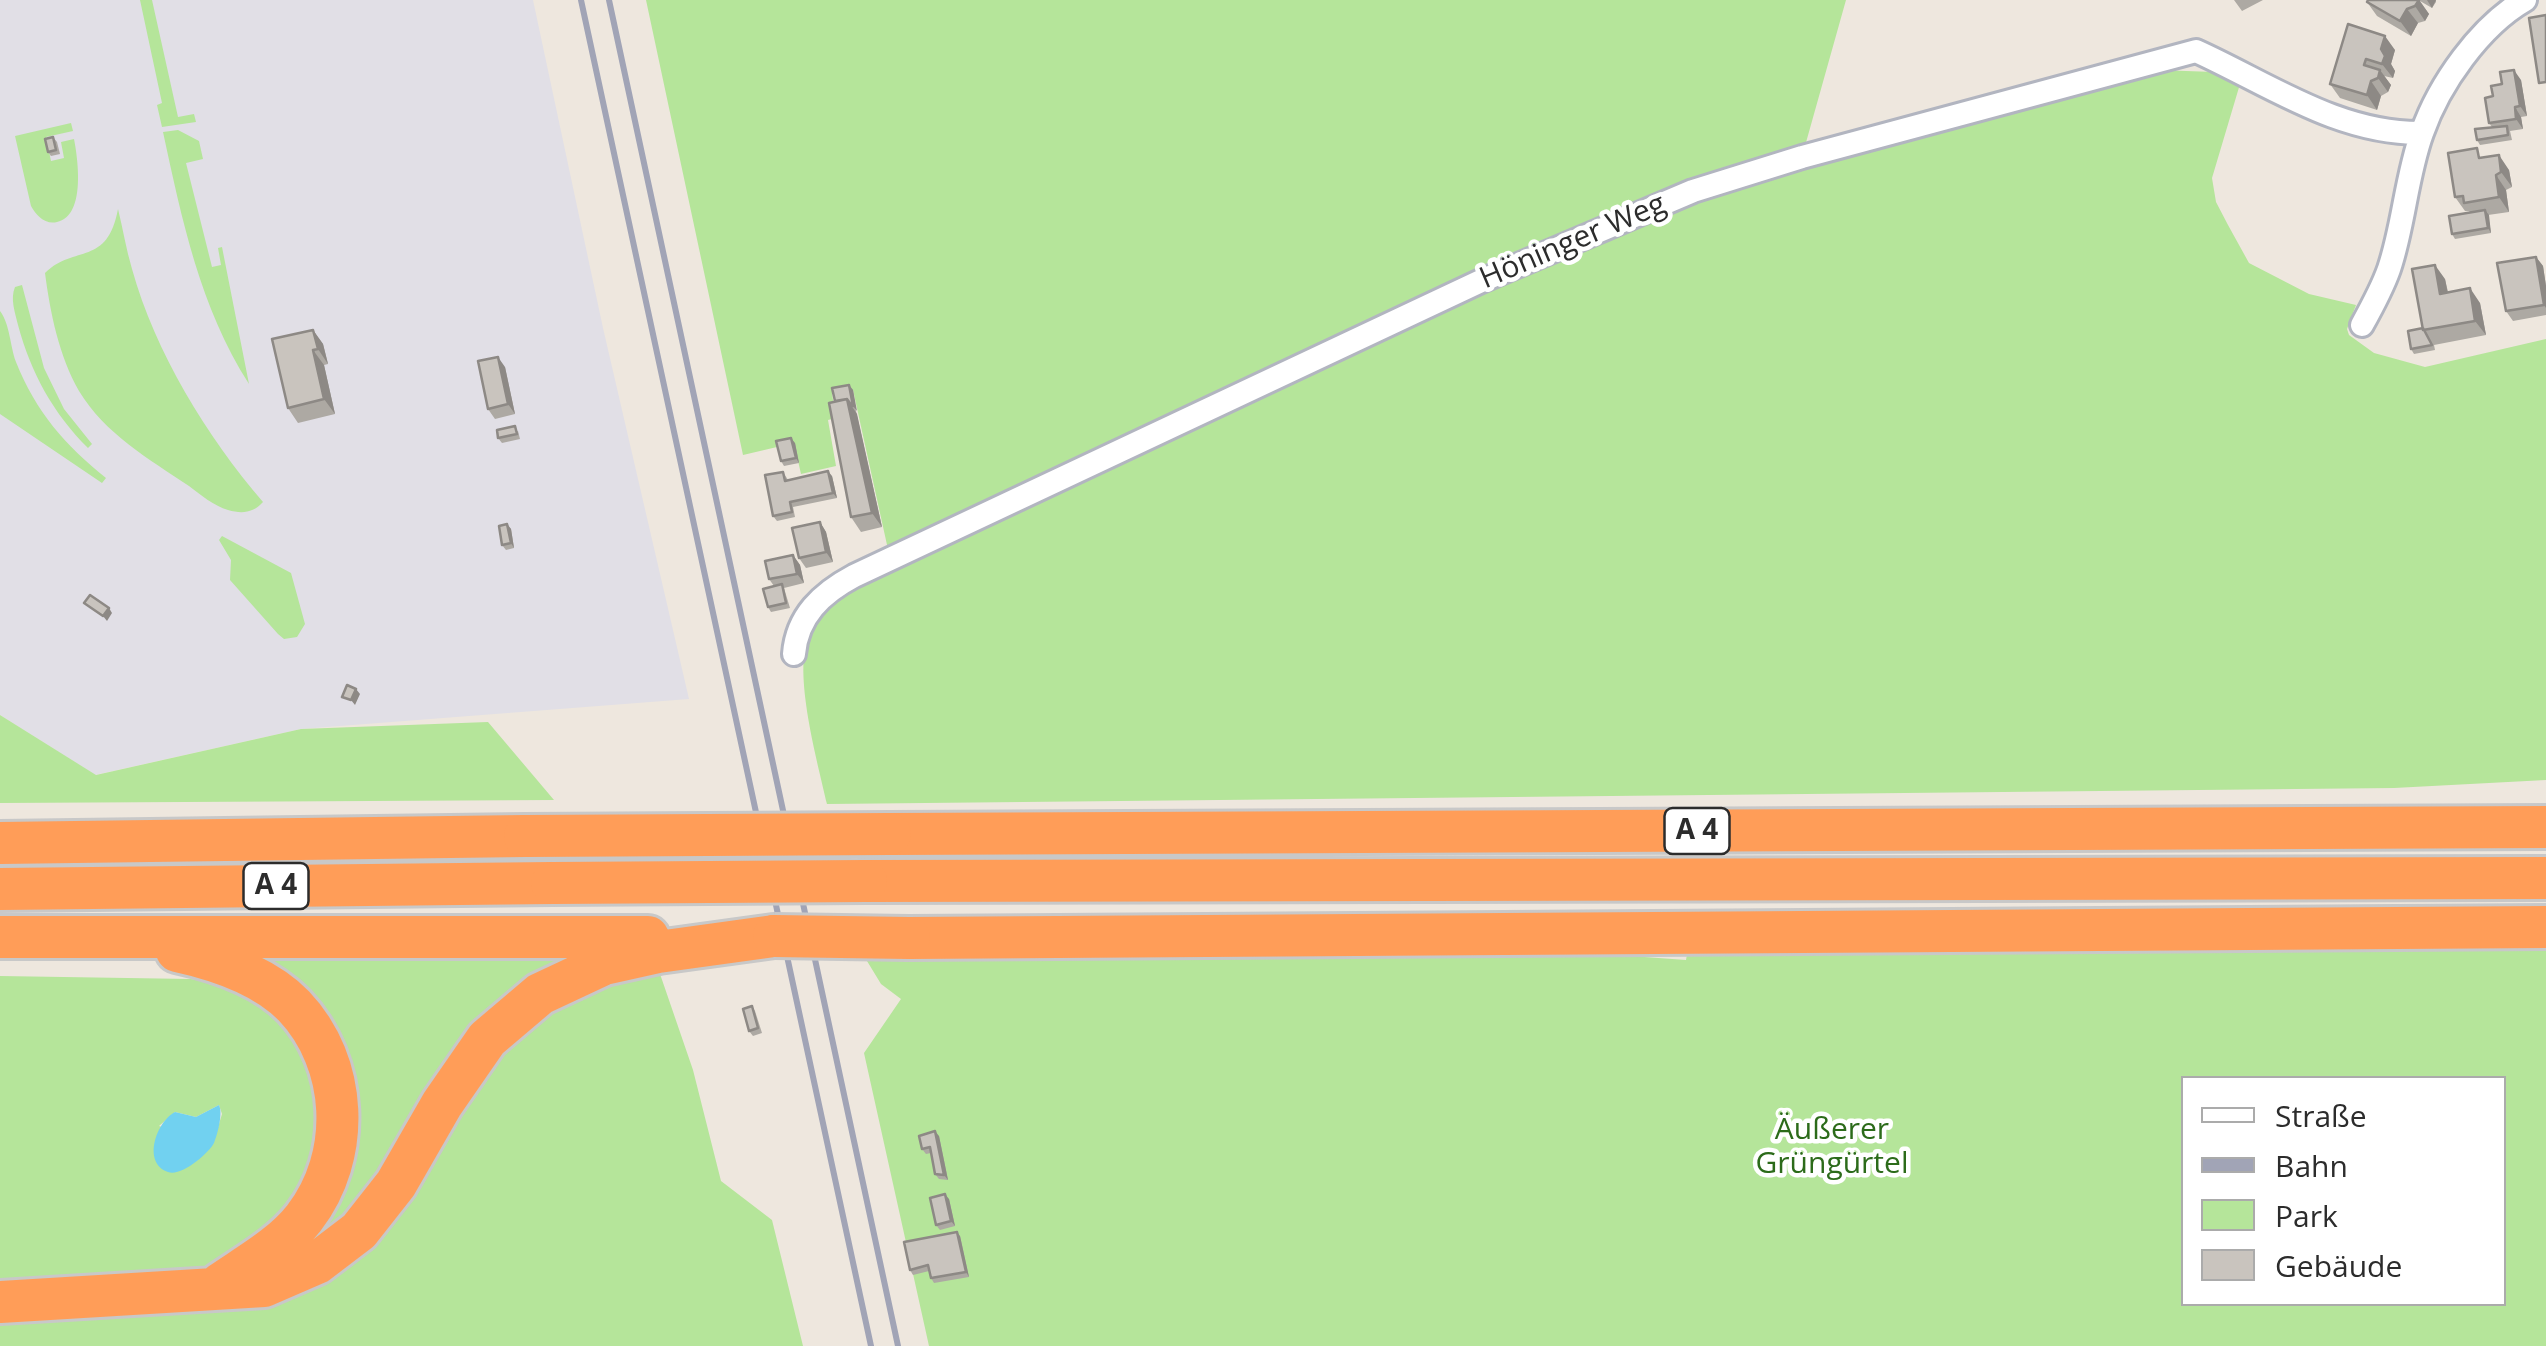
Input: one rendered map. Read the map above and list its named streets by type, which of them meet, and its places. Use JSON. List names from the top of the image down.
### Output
{
  "streets": {
    "highway": ["A 4"],
    "street": ["Höninger Weg"]
  },
  "parks": ["Äußerer Grüngürtel"],
  "legend": [
    "Straße",
    "Bahn",
    "Park",
    "Gebäude"
  ]
}
